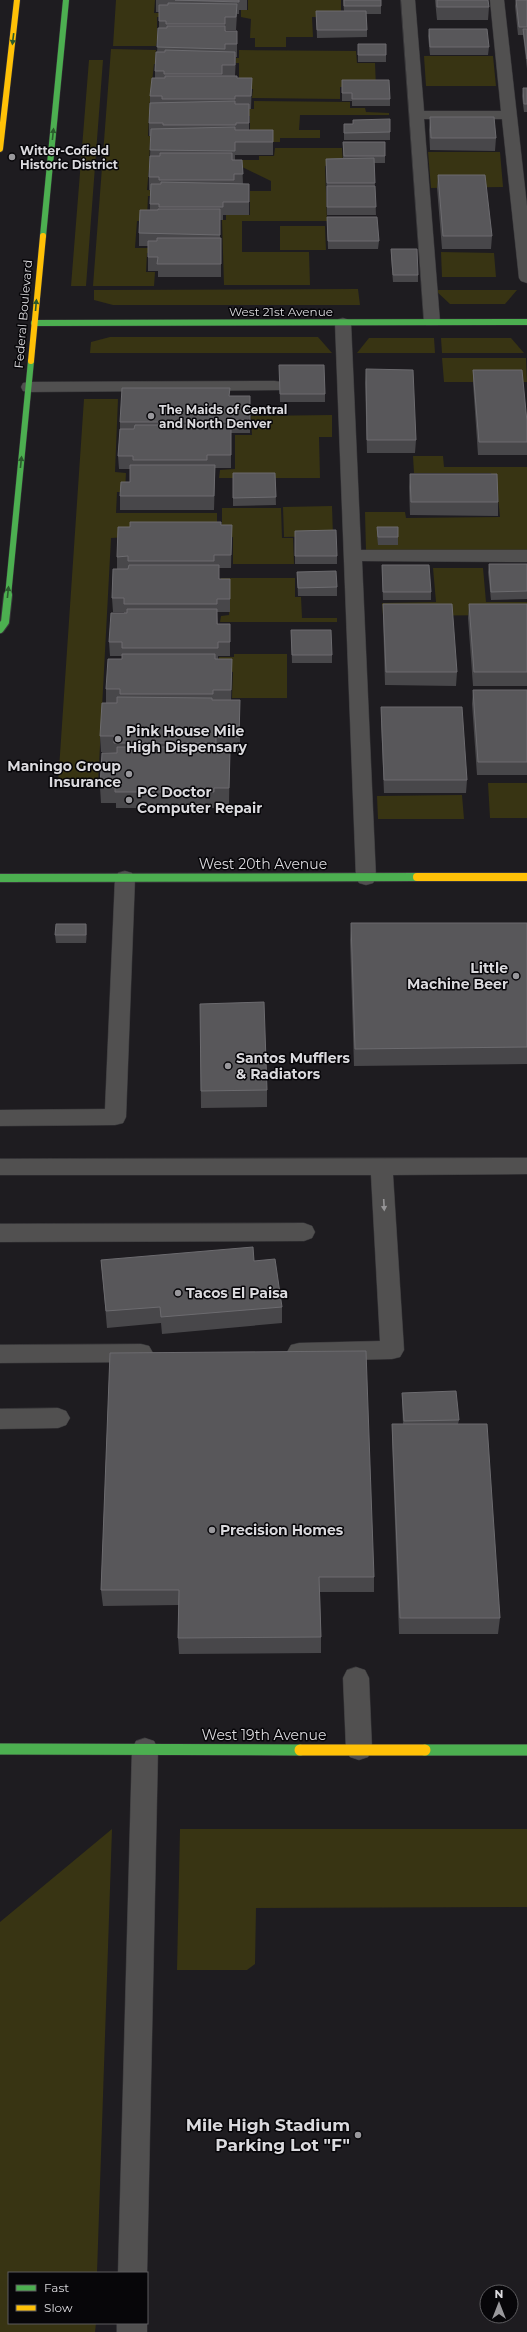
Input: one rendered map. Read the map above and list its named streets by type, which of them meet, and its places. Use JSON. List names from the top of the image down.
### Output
{
  "streets": {
    "main road": [
      "West 21st Avenue",
      "Federal Boulevard",
      "West 20th Avenue",
      "West 19th Avenue"
    ]
  },
  "crossings": [
    ["West 21st Avenue", "Federal Boulevard"]
  ],
  "one_way": ["Federal Boulevard"],
  "places": [
    "Witter-Cofield Historic District",
    "The Maids of Central and North Denver",
    "Pink House Mile High Dispensary",
    "Maningo Group Insurance",
    "PC Doctor Computer Repair",
    "Little Machine Beer",
    "Santos Mufflers & Radiators",
    "Tacos El Paisa",
    "Precision Homes",
    "Mile High Stadium Parking Lot \"F\""
  ],
  "legend": ["Fast", "Slow"],
  "north": "top"
}
